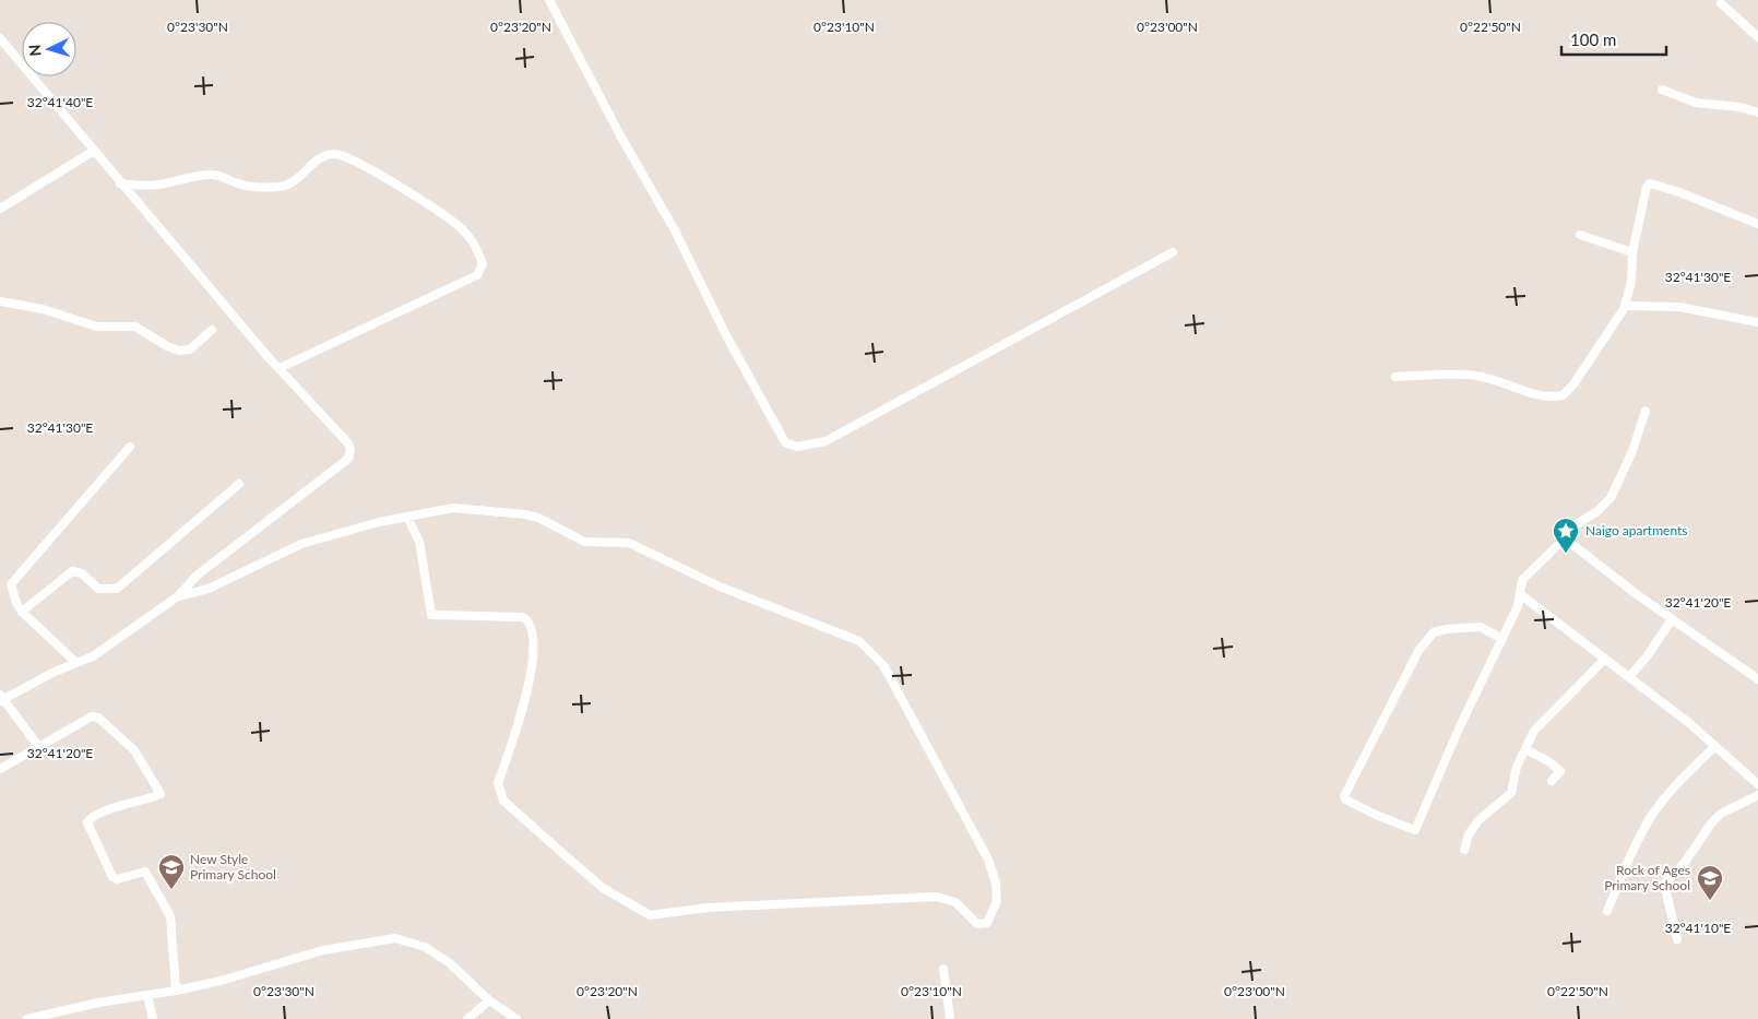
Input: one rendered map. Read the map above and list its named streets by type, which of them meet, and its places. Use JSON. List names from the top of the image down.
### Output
{
  "places": {
    "place": ["Naigo apartments"],
    "school or university": ["New Style Primary School", "Rock of Ages Primary School"]
  },
  "scale_bar": "100 m",
  "north": "left",
  "coordinates": [
    "0°23'30\"N",
    "0°23'20\"N",
    "0°23'10\"N",
    "0°23'00\"N",
    "0°22'50\"N",
    "32°41'40\"E",
    "32°41'30\"E",
    "32°41'20\"E",
    "32°41'10\"E"
  ]
}
